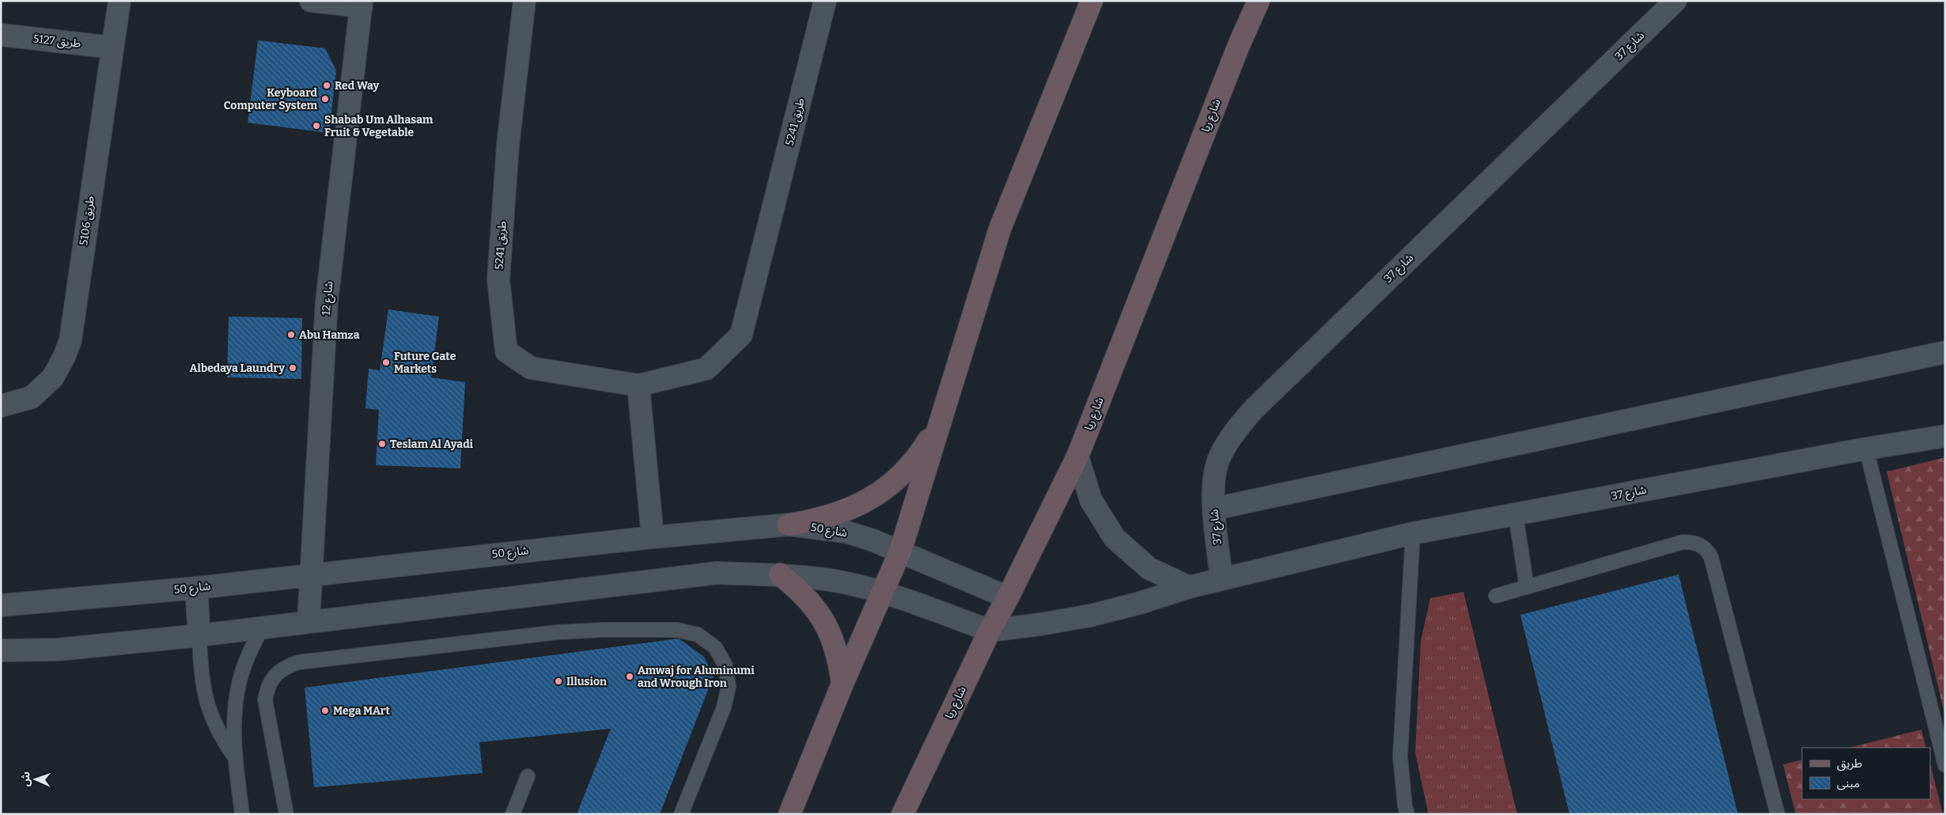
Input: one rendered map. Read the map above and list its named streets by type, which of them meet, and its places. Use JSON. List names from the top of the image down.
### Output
{
  "streets": {
    "main road": ["شارع ريا"],
    "street": [
      "طريق 5127",
      "شارع 37",
      "طريق 5241",
      "طريق 5106",
      "شارع 12",
      "شارع 50"
    ]
  },
  "crossings": [
    ["طريق 5127", "طريق 5106"],
    ["شارع 37", "شارع ريا"],
    ["شارع ريا", "شارع 50"],
    ["شارع 12", "شارع 50"]
  ],
  "places": [
    "Red Way",
    "Keyboard Computer System",
    "Shabab Um Alhasam Fruit & Vegetable",
    "Abu Hamza",
    "Future Gate Markets",
    "Albedaya Laundry",
    "Teslam Al Ayadi",
    "Amwaj for Aluminumi and Wrough Iron",
    "Illusion",
    "Mega MArt"
  ],
  "legend": ["طريق", "مبنى"],
  "north": "left"
}
